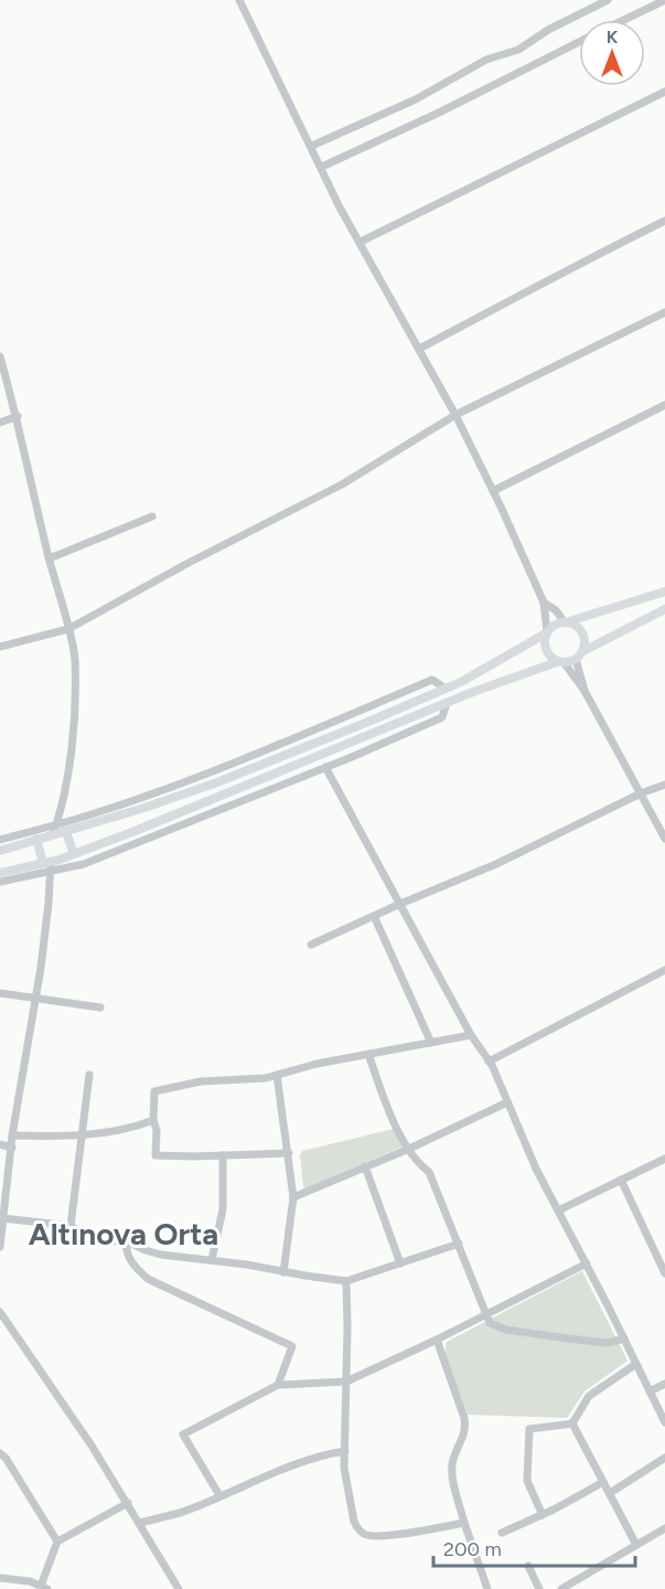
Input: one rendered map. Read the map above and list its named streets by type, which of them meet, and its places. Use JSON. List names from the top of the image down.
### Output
{
  "districts": ["Altınova Orta"],
  "scale_bar": "200 m",
  "north": "top"
}
